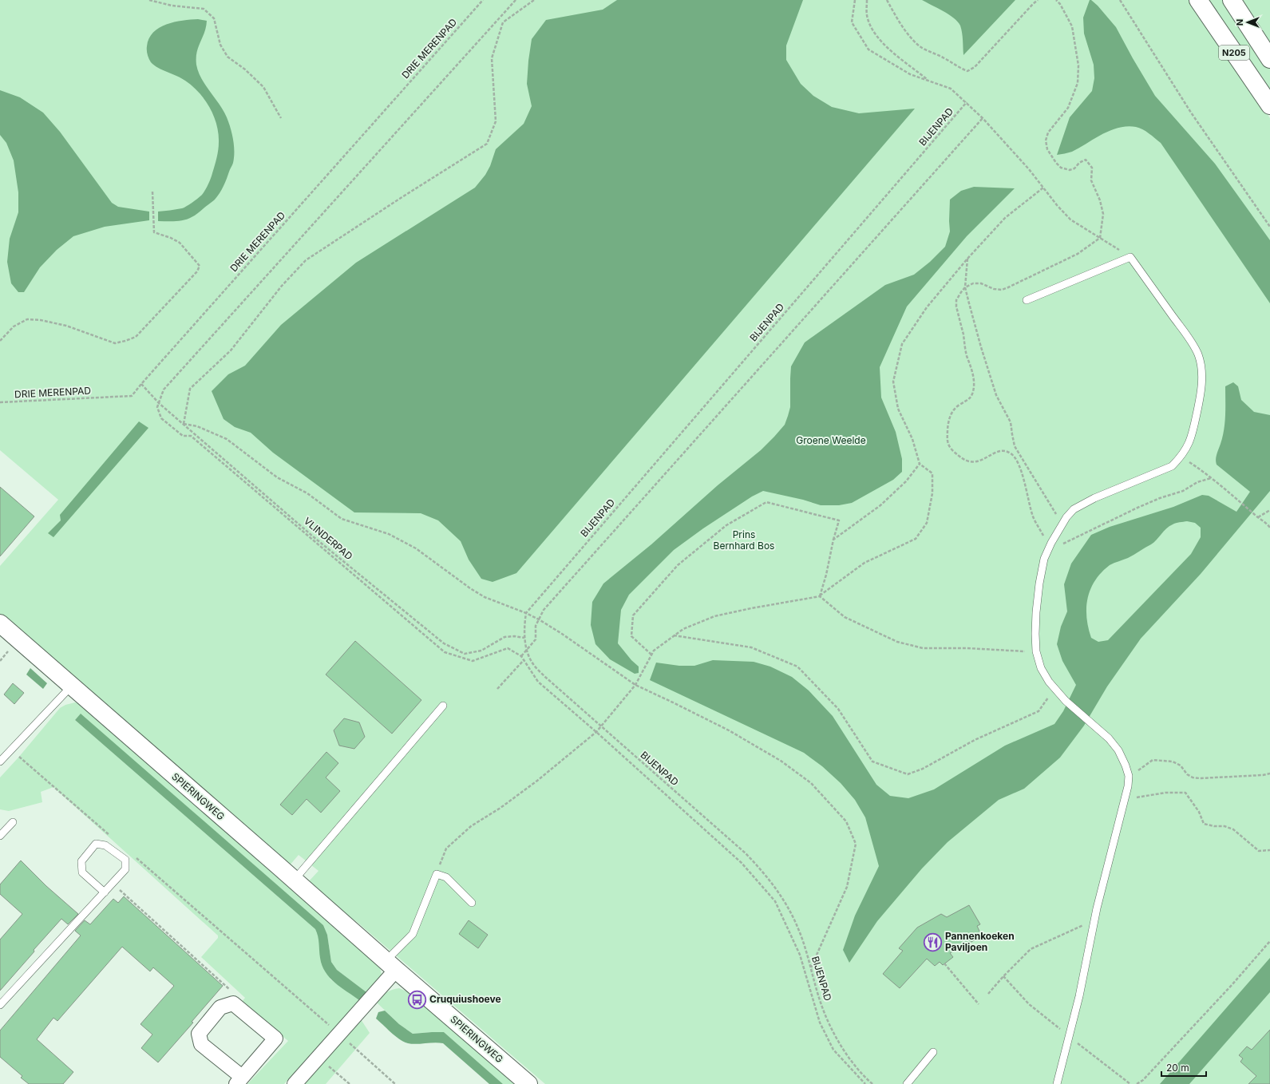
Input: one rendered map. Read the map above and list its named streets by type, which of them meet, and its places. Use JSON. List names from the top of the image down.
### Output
{
  "streets": {
    "main road": ["N205", "SPIERINGWEG"],
    "path": ["DRIE MERENPAD", "BIJENPAD", "VLINDERPAD"]
  },
  "crossings": [
    ["DRIE MERENPAD", "VLINDERPAD"],
    ["BIJENPAD", "VLINDERPAD"]
  ],
  "parks": ["Groene Weelde", "Prins Bernhard Bos"],
  "places": {
    "restaurant": ["Pannenkoeken Paviljoen"],
    "bus stop": ["Cruquiushoeve"]
  },
  "scale_bar": "20 m",
  "north": "left"
}
